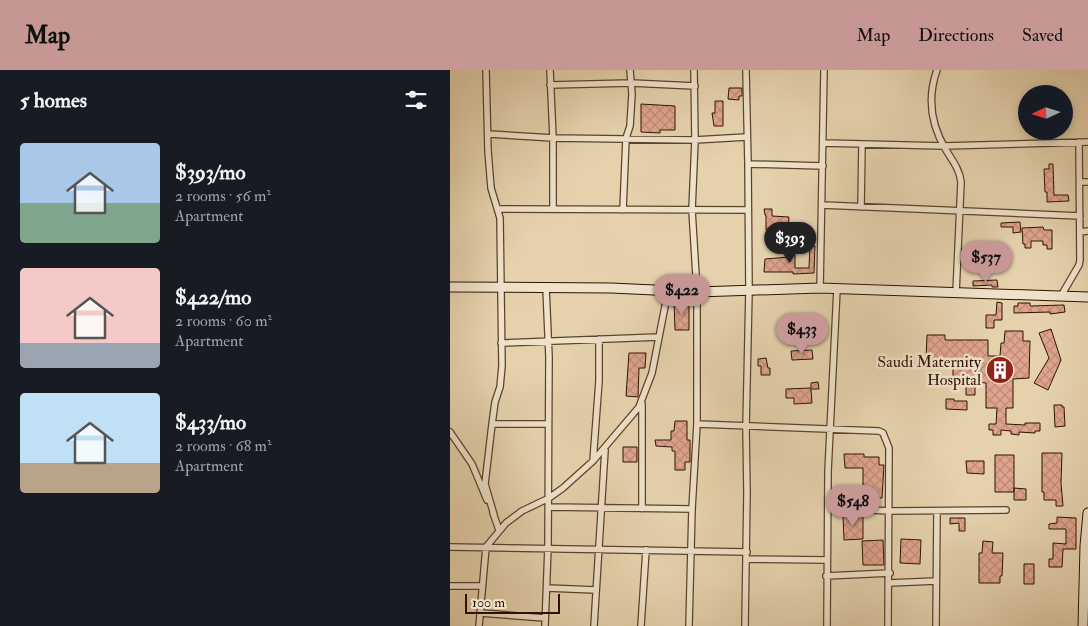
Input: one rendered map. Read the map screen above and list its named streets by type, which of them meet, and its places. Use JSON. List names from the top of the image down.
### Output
{
  "places": {
    "building": ["Saudi Maternity Hospital"]
  },
  "scale_bar": "100 m",
  "north": "left",
  "page": {
    "header": "Map",
    "nav": ["Map", "Directions", "Saved"],
    "heading": "5 homes",
    "list": [
      {
        "name": "$393/mo",
        "note": "2 rooms · 56 m² · Apartment"
      },
      {
        "name": "$422/mo",
        "note": "2 rooms · 60 m² · Apartment"
      },
      {
        "name": "$433/mo",
        "note": "2 rooms · 68 m² · Apartment"
      }
    ],
    "price": [
      "$393",
      "$537",
      "$422",
      "$433",
      "$548"
    ],
    "scale": "100 m"
  }
}
